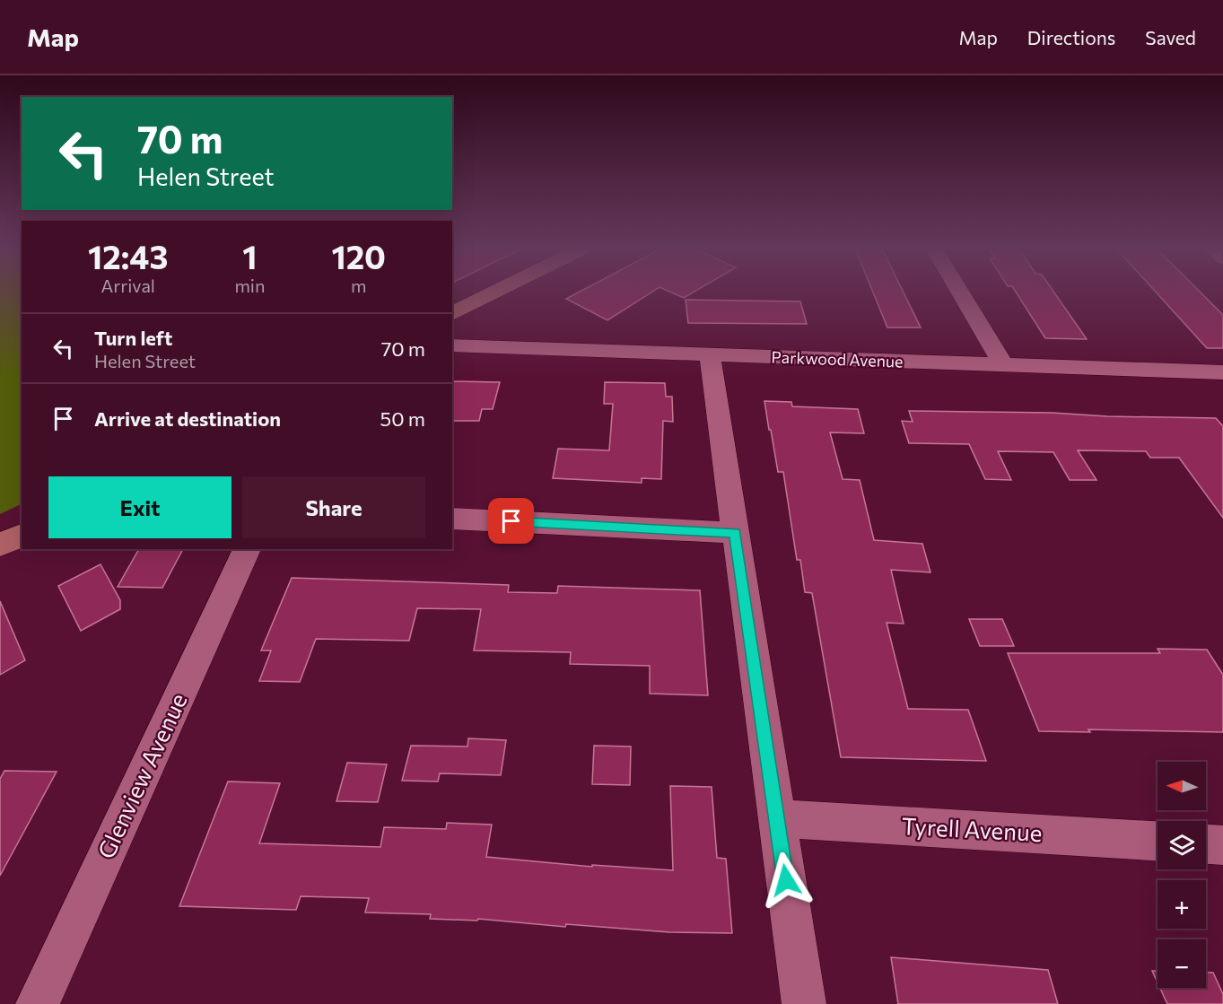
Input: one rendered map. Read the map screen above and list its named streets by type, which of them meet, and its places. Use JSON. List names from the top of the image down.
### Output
{
  "streets": {
    "street": ["Parkwood Avenue", "Glenview Avenue", "Tyrell Avenue"]
  },
  "north": "left",
  "page": {
    "header": "Map",
    "nav": ["Map", "Directions", "Saved"],
    "turn": ["70 m", "Helen Street"],
    "eta": [
      "12:43",
      "Arrival",
      "1",
      "min",
      "120",
      "m"
    ],
    "list": [
      {
        "name": "Turn left",
        "note": "Helen Street",
        "value": "70 m"
      },
      {
        "name": "Arrive at destination",
        "value": "50 m"
      }
    ],
    "buttons": ["Exit", "Share"],
    "map_buttons": ["+", "−"]
  }
}
